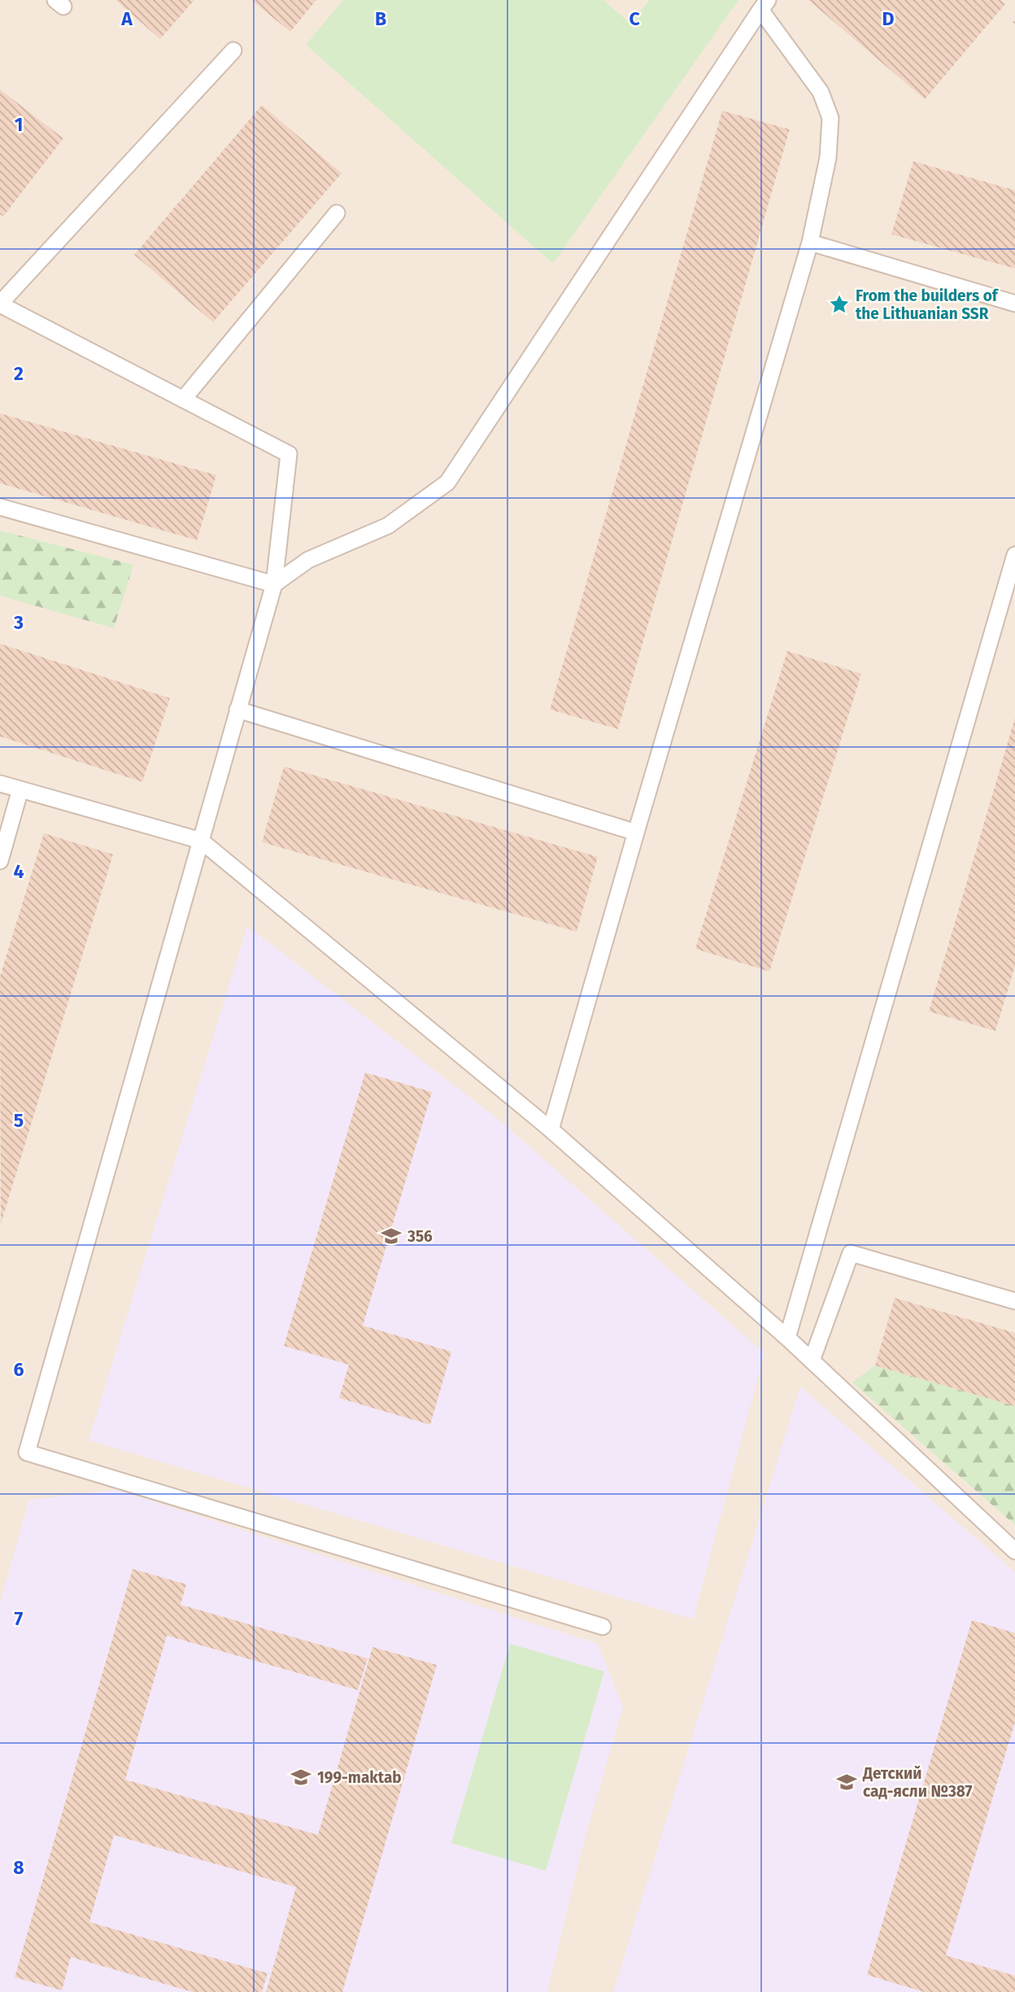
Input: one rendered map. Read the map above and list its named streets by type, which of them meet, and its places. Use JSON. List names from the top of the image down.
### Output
{
  "places": {
    "place": ["From the builders of the Lithuanian SSR"],
    "school or university": ["356", "199-maktab", "Детский сад-ясли №387"]
  },
  "grid": {
    "columns": [
      "A",
      "B",
      "C",
      "D"
    ],
    "rows": [
      "1",
      "2",
      "3",
      "4",
      "5",
      "6",
      "7",
      "8"
    ]
  }
}
